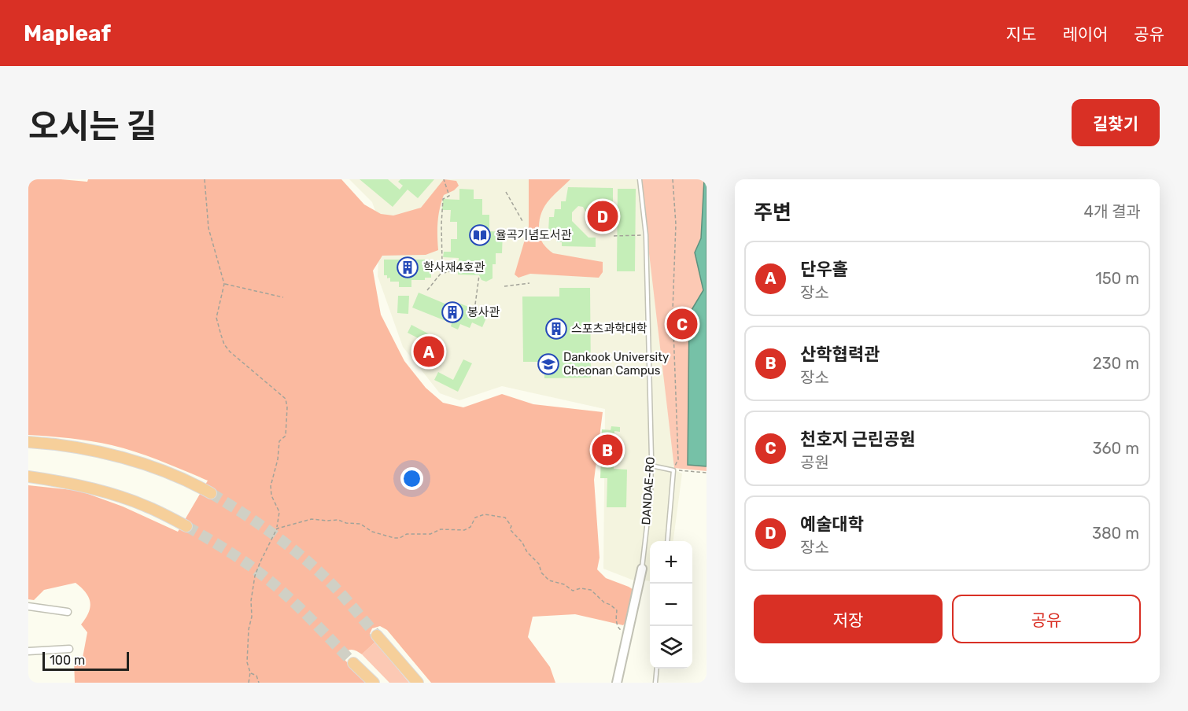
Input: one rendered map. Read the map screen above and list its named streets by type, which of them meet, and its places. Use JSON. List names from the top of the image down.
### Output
{
  "streets": {
    "street": ["DANDAE-RO"]
  },
  "places": {
    "library": ["율곡기념도서관"],
    "building": ["학사재4호관", "봉사관", "스포츠과학대학"],
    "school or university": ["Dankook University Cheonan Campus"]
  },
  "scale_bar": "100 m",
  "page": {
    "header": "Mapleaf",
    "nav": ["지도", "레이어", "공유"],
    "title": "오시는 길",
    "buttons": [
      "길찾기",
      ["저장", "공유"]
    ],
    "heading": ["주변", "4개 결과"],
    "pins": [
      "D",
      "C",
      "A",
      "B"
    ],
    "list": [
      {
        "mark": "A",
        "name": "단우홀",
        "note": "장소",
        "value": "150 m"
      },
      {
        "mark": "B",
        "name": "산학협력관",
        "note": "장소",
        "value": "230 m"
      },
      {
        "mark": "C",
        "name": "천호지 근린공원",
        "note": "공원",
        "value": "360 m"
      },
      {
        "mark": "D",
        "name": "예술대학",
        "note": "장소",
        "value": "380 m"
      }
    ],
    "map_buttons": ["+", "−"],
    "scale": "100 m"
  }
}
